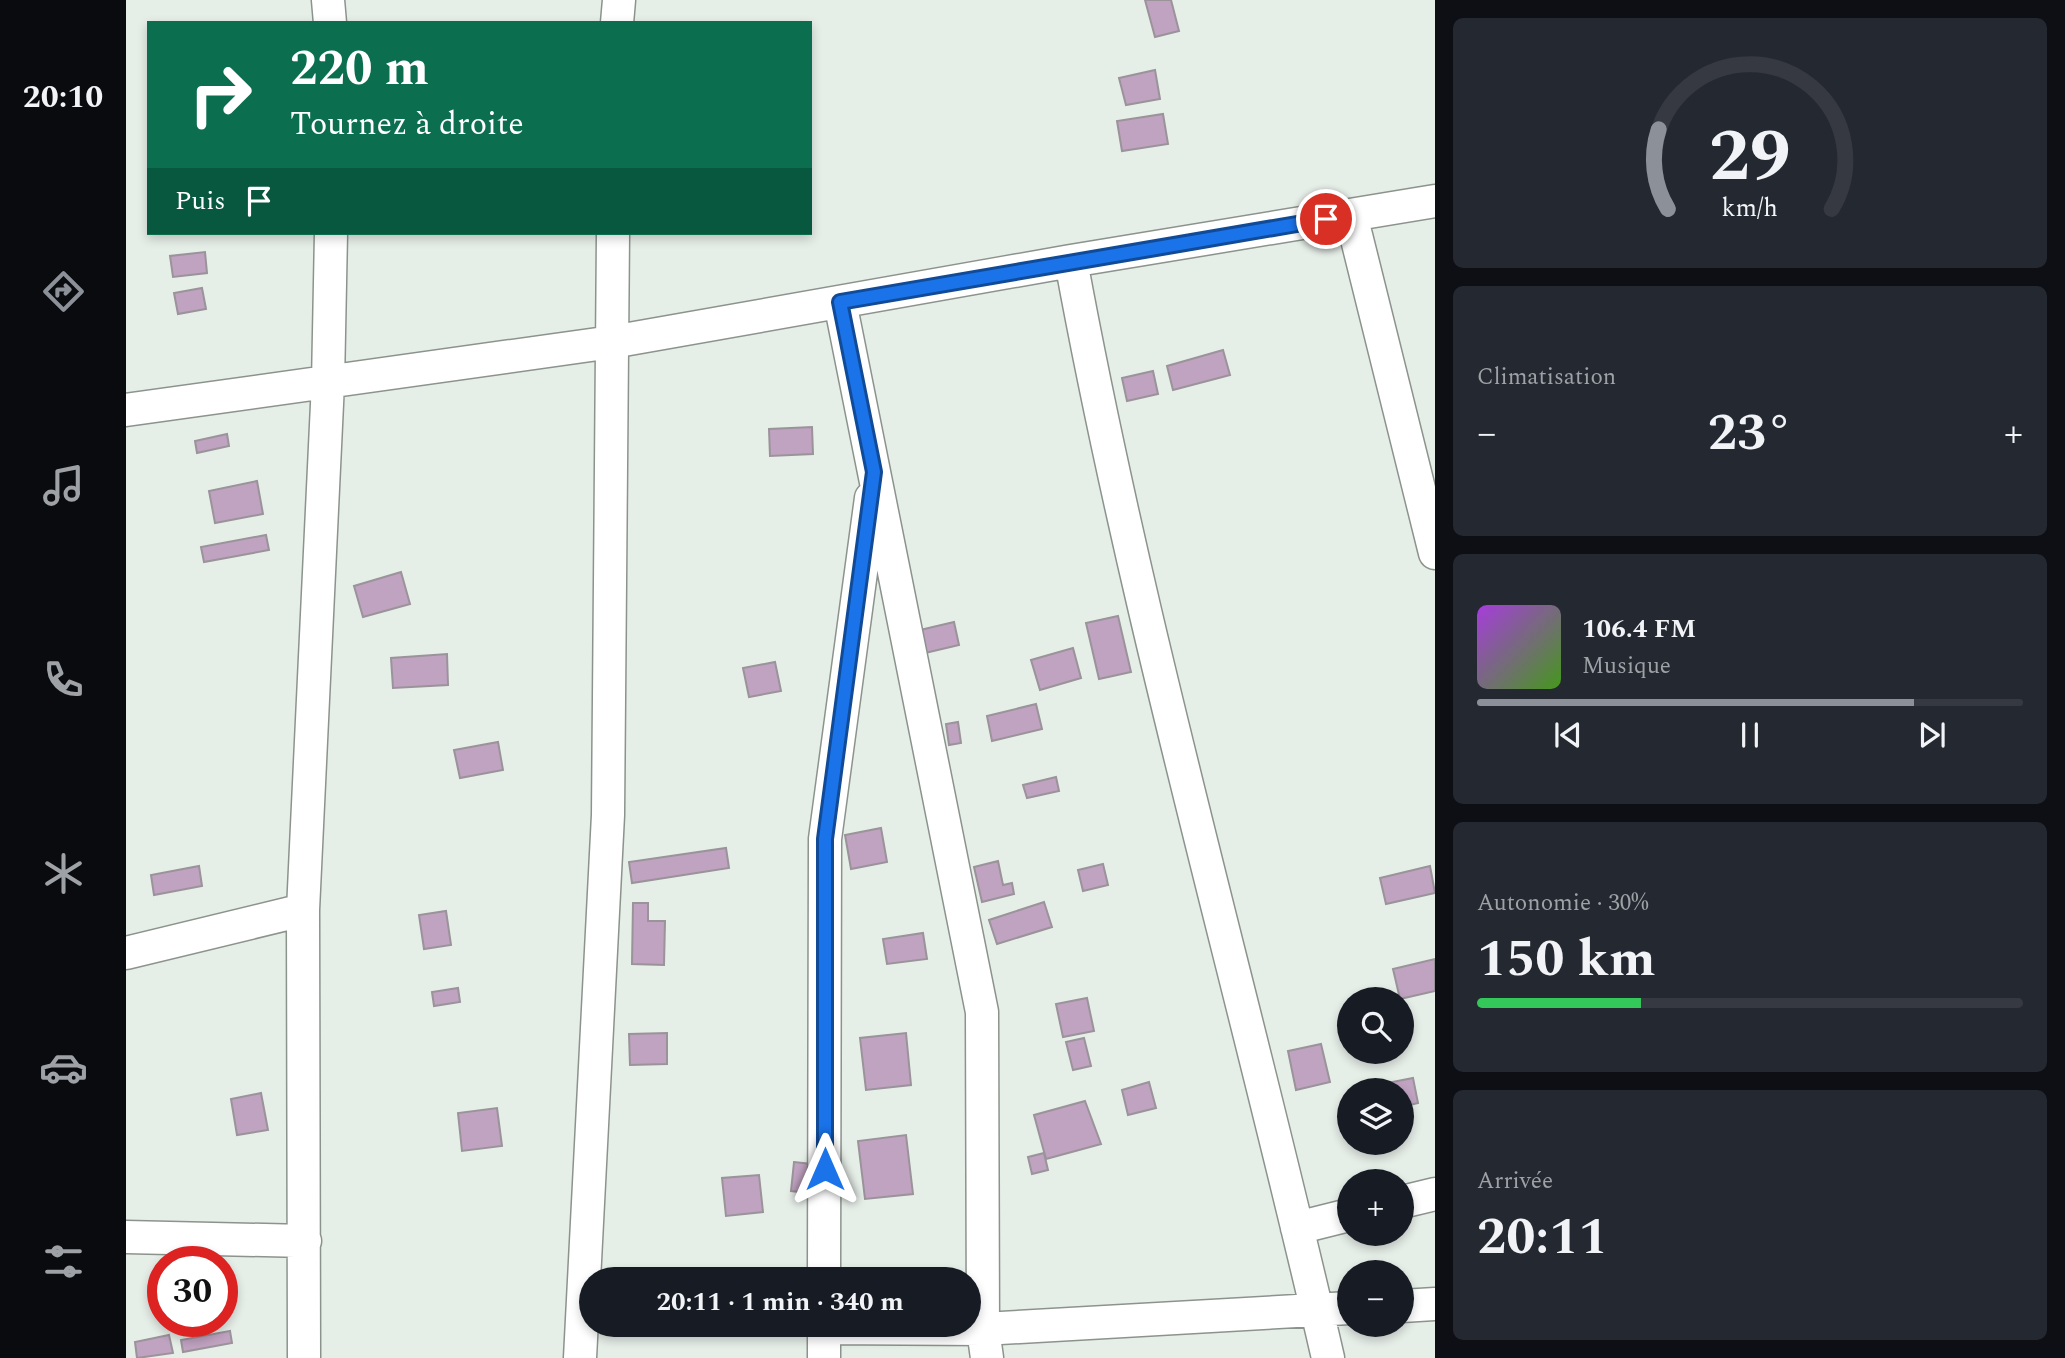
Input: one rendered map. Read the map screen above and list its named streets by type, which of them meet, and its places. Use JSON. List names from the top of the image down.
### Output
{
  "page": {
    "tabs": "20:10",
    "turn": ["220 m", "Tournez à droite"],
    "then": "Puis",
    "tile": [
      "Climatisation",
      ["Autonomie · 30%", "150 km"],
      ["Arrivée", "20:11"]
    ],
    "heat": ["−", "23°", "+"],
    "song": ["106.4 FM", "Musique"],
    "map_buttons": ["+", "−"],
    "limit": "30",
    "trip": "20:11 · 1 min · 340 m",
    "gauge": ["29", "km/h"]
  }
}
